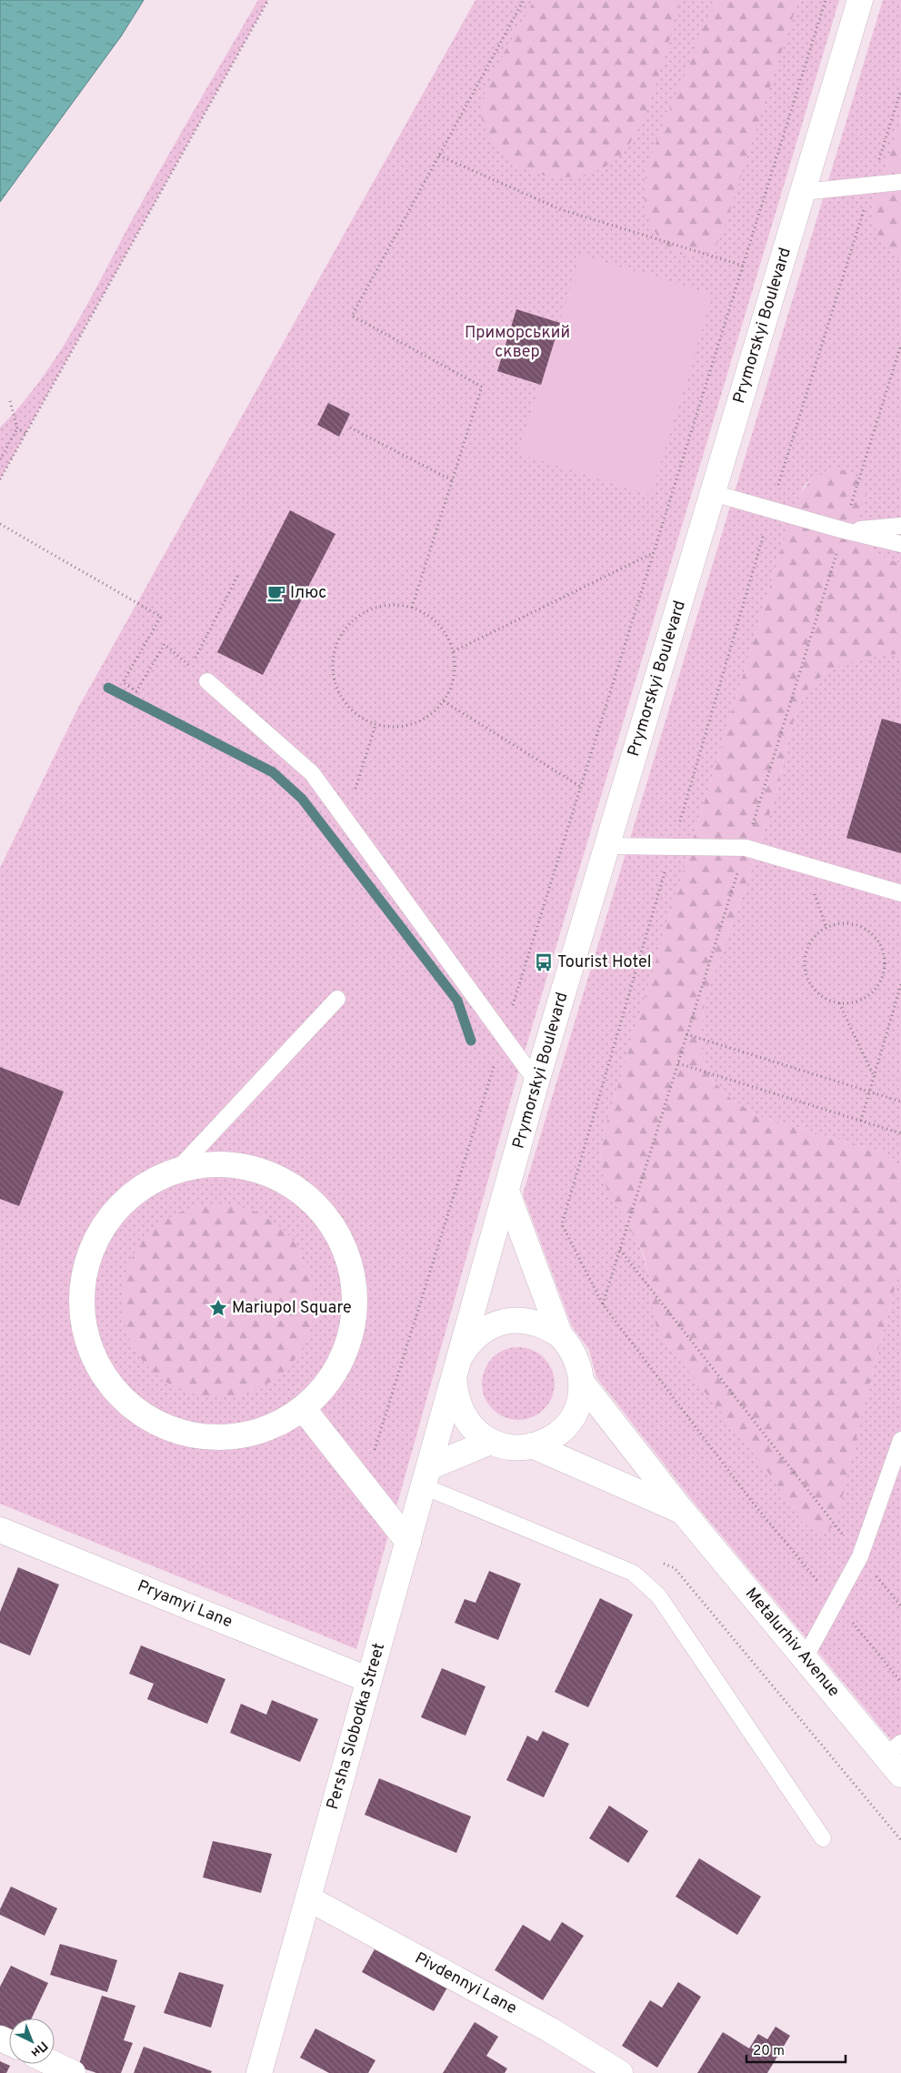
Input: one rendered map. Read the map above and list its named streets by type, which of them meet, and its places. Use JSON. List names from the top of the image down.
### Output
{
  "streets": {
    "street": [
      "Prymorskyi Boulevard",
      "Pryamyi Lane",
      "Metalurhiv Avenue",
      "Persha Slobodka Street",
      "Pivdennyi Lane"
    ]
  },
  "crossings": [
    ["Prymorskyi Boulevard", "Metalurhiv Avenue"],
    ["Prymorskyi Boulevard", "Persha Slobodka Street"],
    ["Pryamyi Lane", "Persha Slobodka Street"],
    ["Metalurhiv Avenue", "Persha Slobodka Street"],
    ["Persha Slobodka Street", "Pivdennyi Lane"]
  ],
  "parks": ["Приморський сквер"],
  "places": {
    "cafe": ["Ілюс"],
    "bus stop": ["Tourist Hotel"],
    "place": ["Mariupol Square"]
  },
  "scale_bar": "20 m",
  "north": "bottom right"
}
